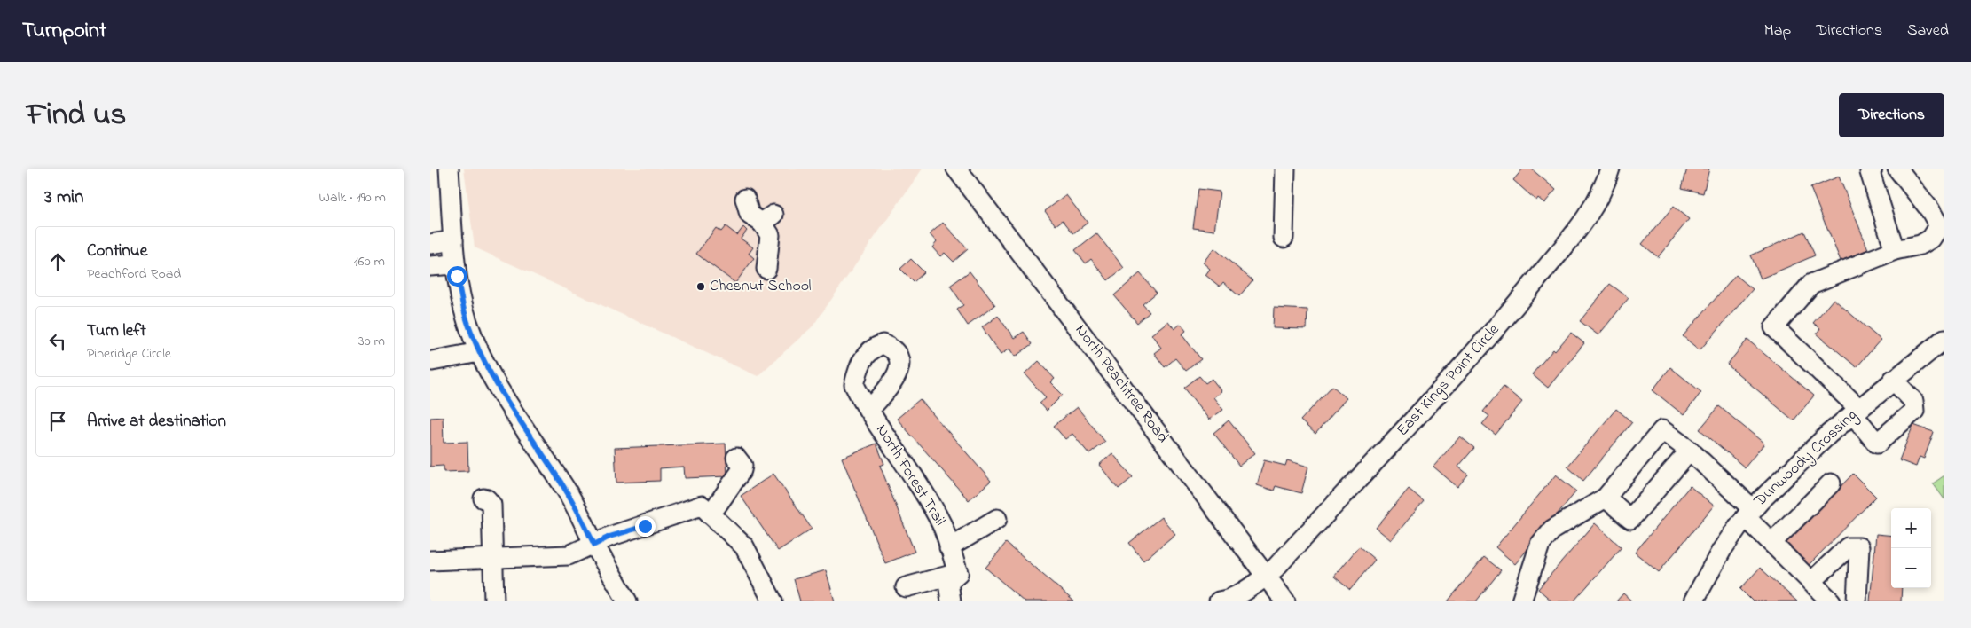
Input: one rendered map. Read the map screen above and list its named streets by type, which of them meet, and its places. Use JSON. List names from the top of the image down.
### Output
{
  "streets": {
    "street": [
      "East Kings Point Circle",
      "North Peachtree Road",
      "Dunwoody Crossing",
      "North Forest Trail"
    ]
  },
  "crossings": [
    ["East Kings Point Circle", "North Peachtree Road"]
  ],
  "places": ["Chesnut School"],
  "page": {
    "header": "Turnpoint",
    "nav": ["Map", "Directions", "Saved"],
    "title": "Find us",
    "buttons": "Directions",
    "heading": ["3 min", "Walk · 190 m"],
    "list": [
      ["Continue", "Peachford Road", "160 m"],
      ["Turn left", "Pineridge Circle", "30 m"],
      "Arrive at destination"
    ],
    "map_buttons": ["+", "−"]
  }
}
